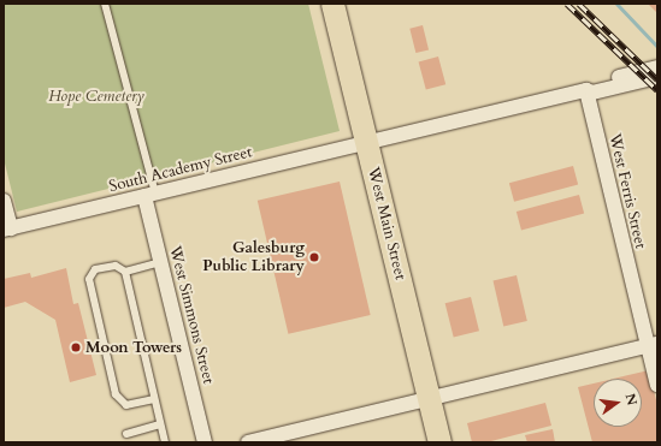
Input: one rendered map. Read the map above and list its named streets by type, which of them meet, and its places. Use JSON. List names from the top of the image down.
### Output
{
  "streets": {
    "main road": ["West Main Street"],
    "street": ["South Academy Street", "West Ferris Street", "West Simmons Street"]
  },
  "crossings": [
    ["South Academy Street", "West Ferris Street"],
    ["South Academy Street", "West Main Street"],
    ["South Academy Street", "West Simmons Street"]
  ],
  "parks": ["Hope Cemetery"],
  "places": ["Galesburg Public Library", "Moon Towers"],
  "north": "right"
}
